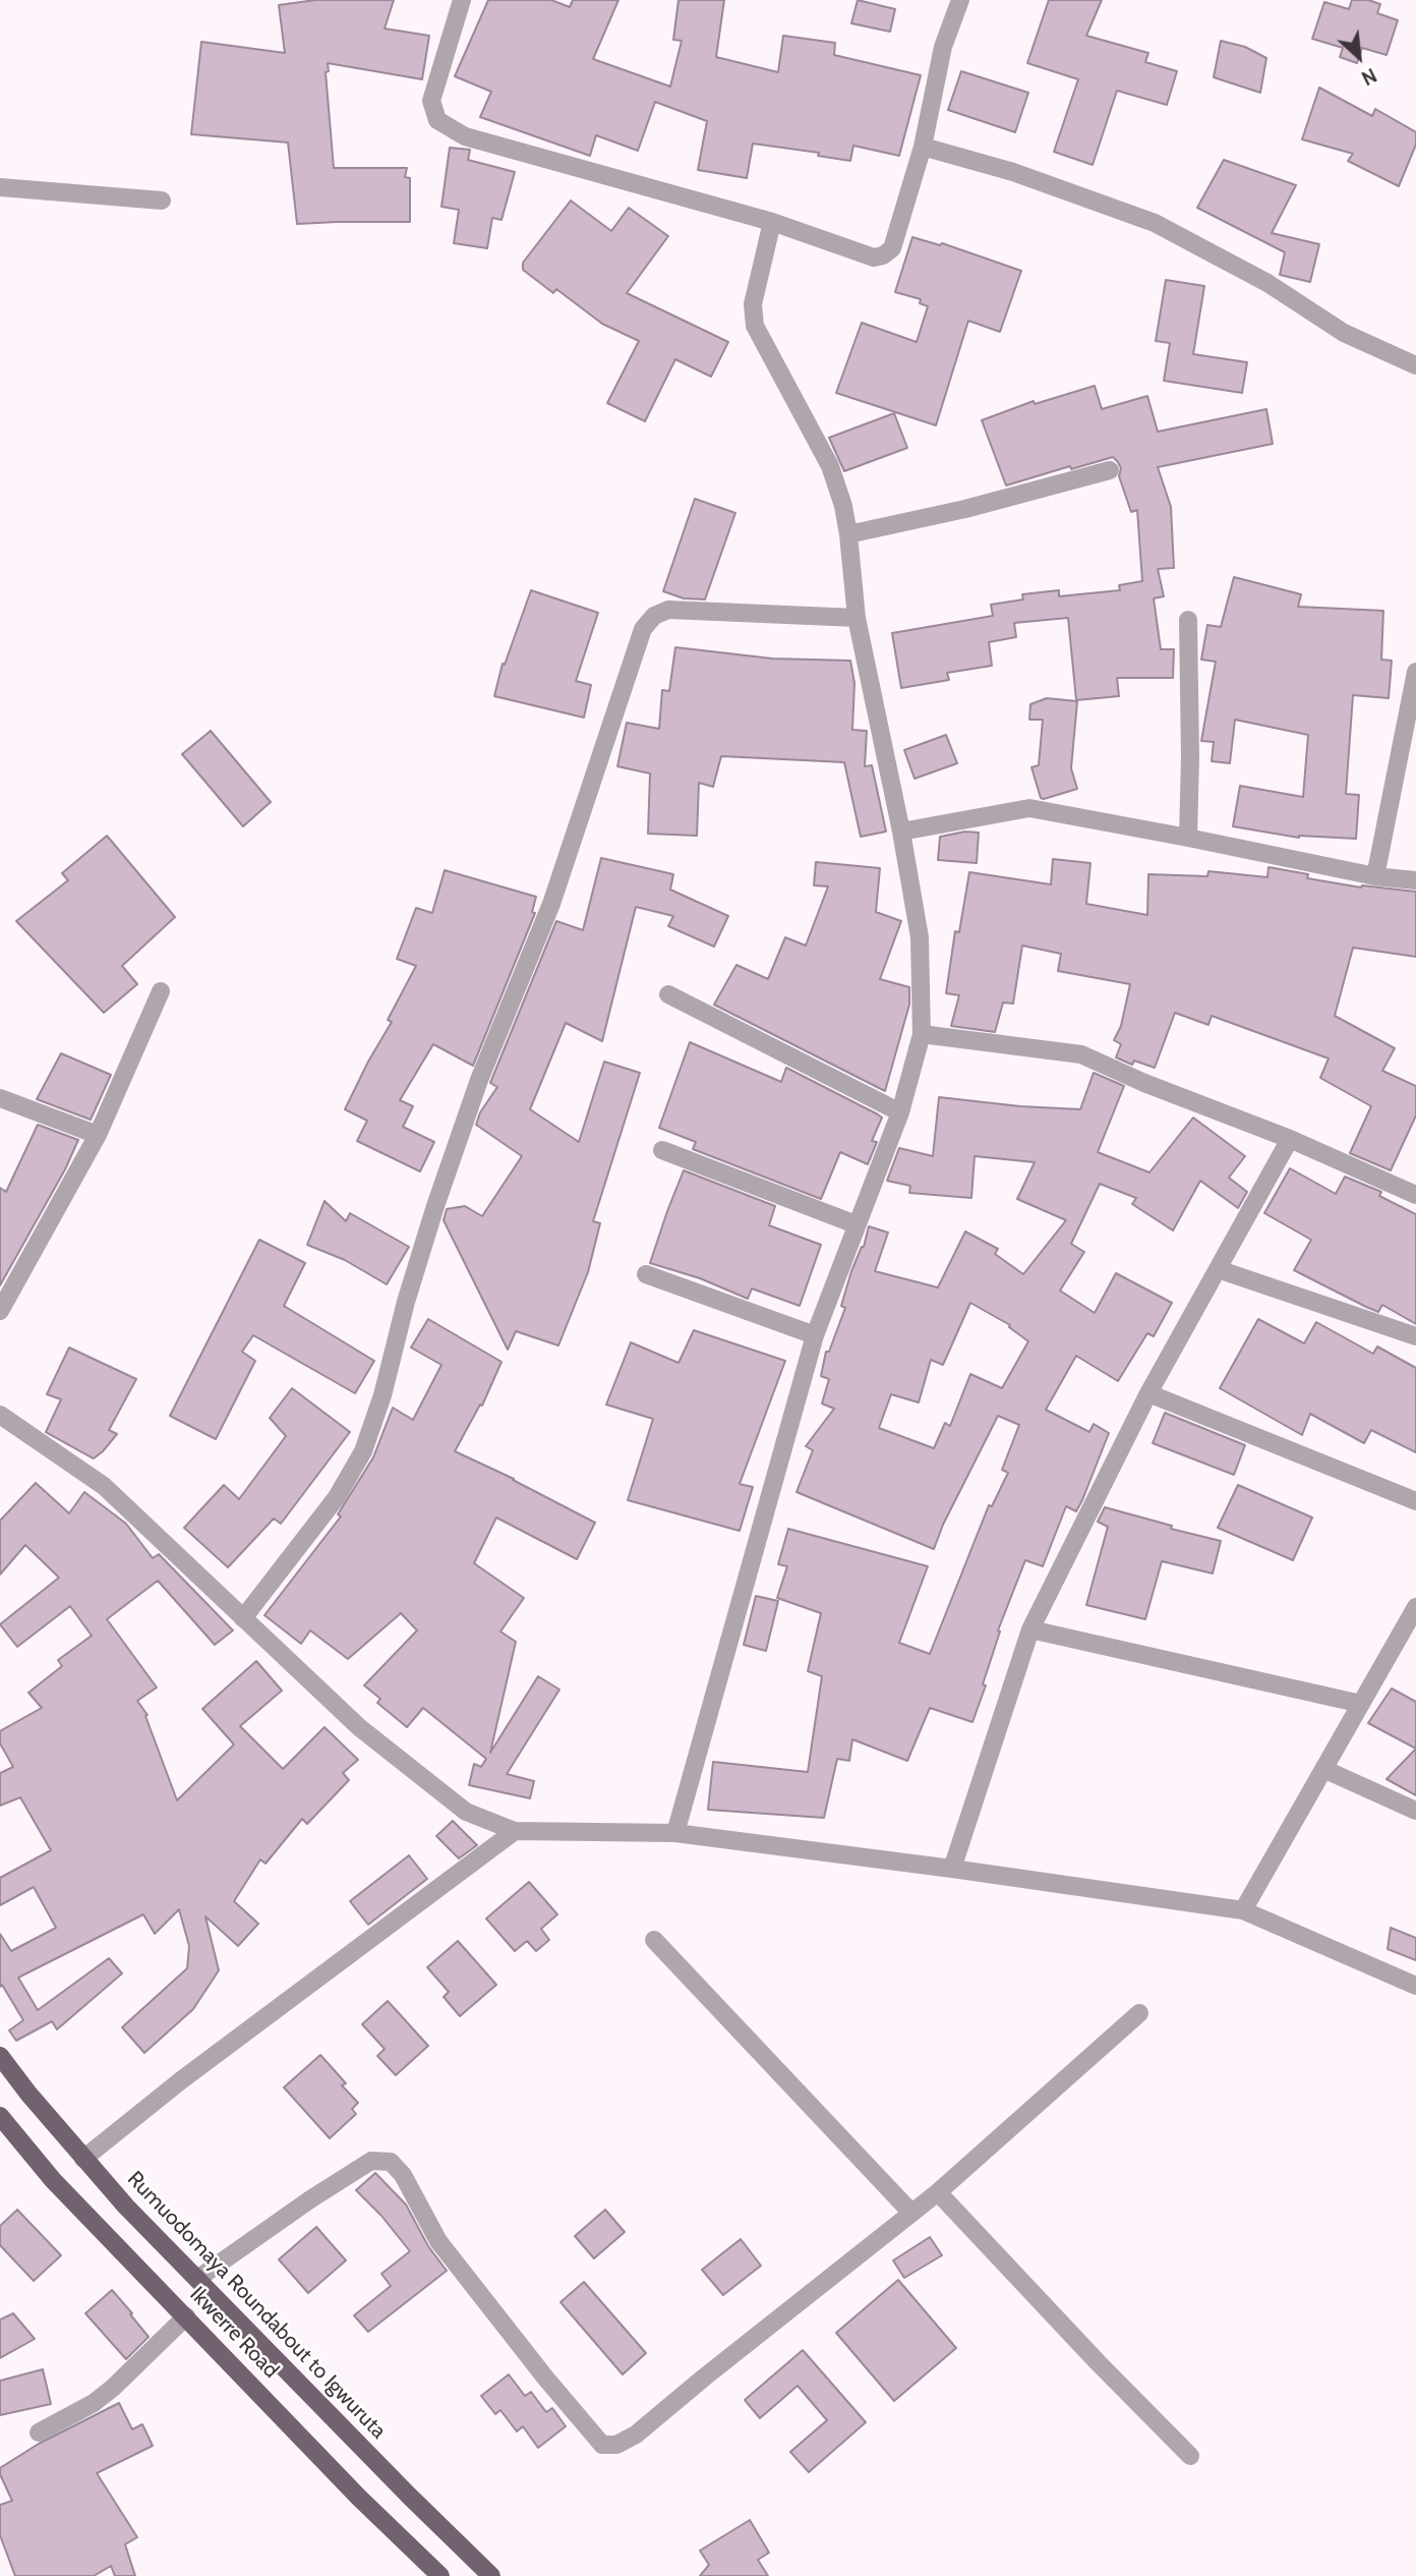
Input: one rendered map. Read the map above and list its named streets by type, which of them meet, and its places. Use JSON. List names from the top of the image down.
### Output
{
  "streets": {
    "main road": ["Rumuodomaya Roundabout to Igwuruta", "Ikwerre Road"]
  },
  "north": "bottom right"
}
